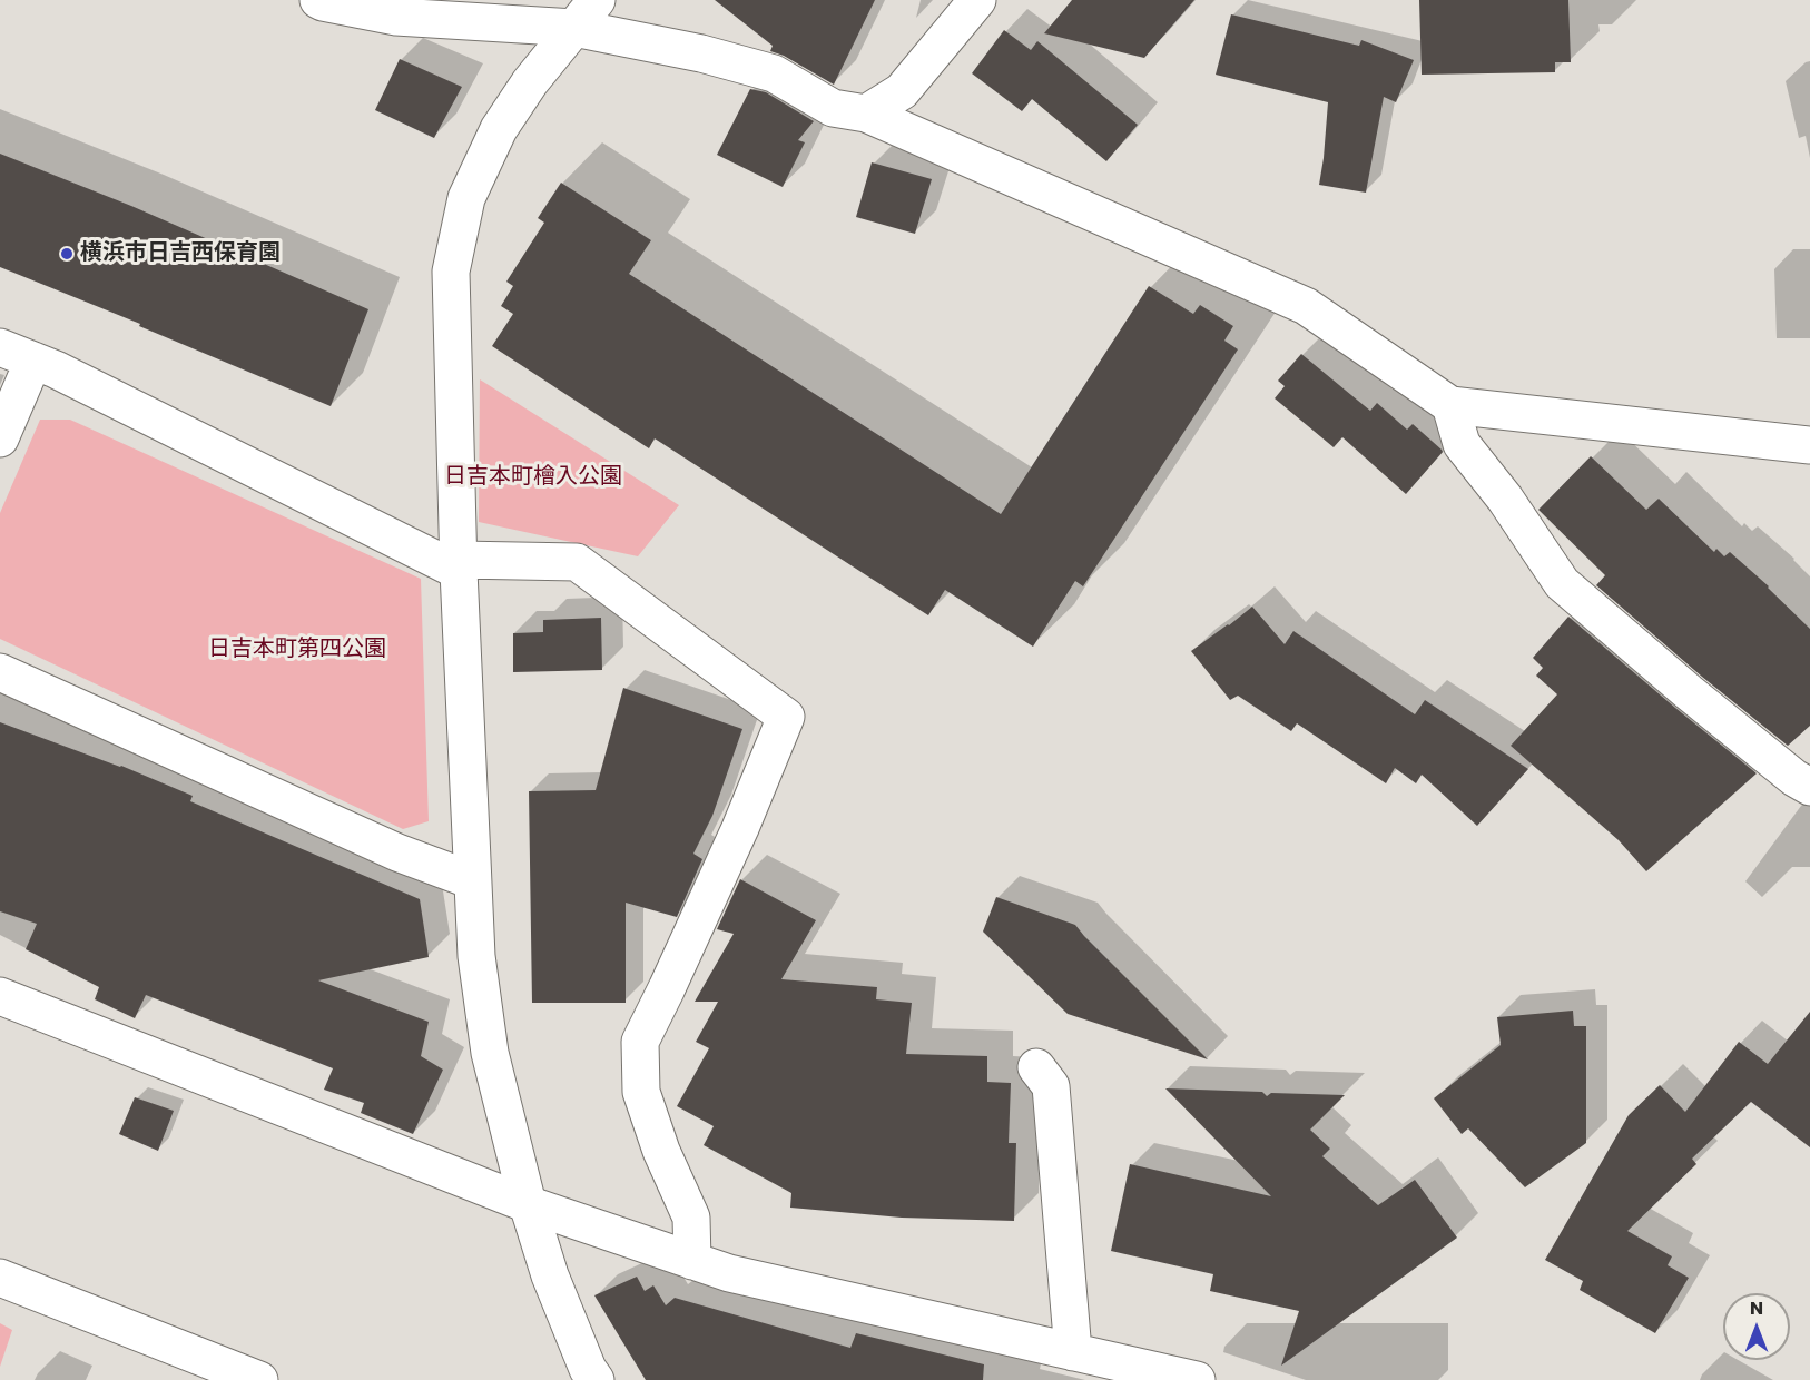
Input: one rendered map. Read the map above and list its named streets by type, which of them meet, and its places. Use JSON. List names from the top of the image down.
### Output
{
  "parks": ["日吉本町檜入公園", "日吉本町第四公園"],
  "places": ["横浜市日吉西保育園"],
  "north": "top"
}
